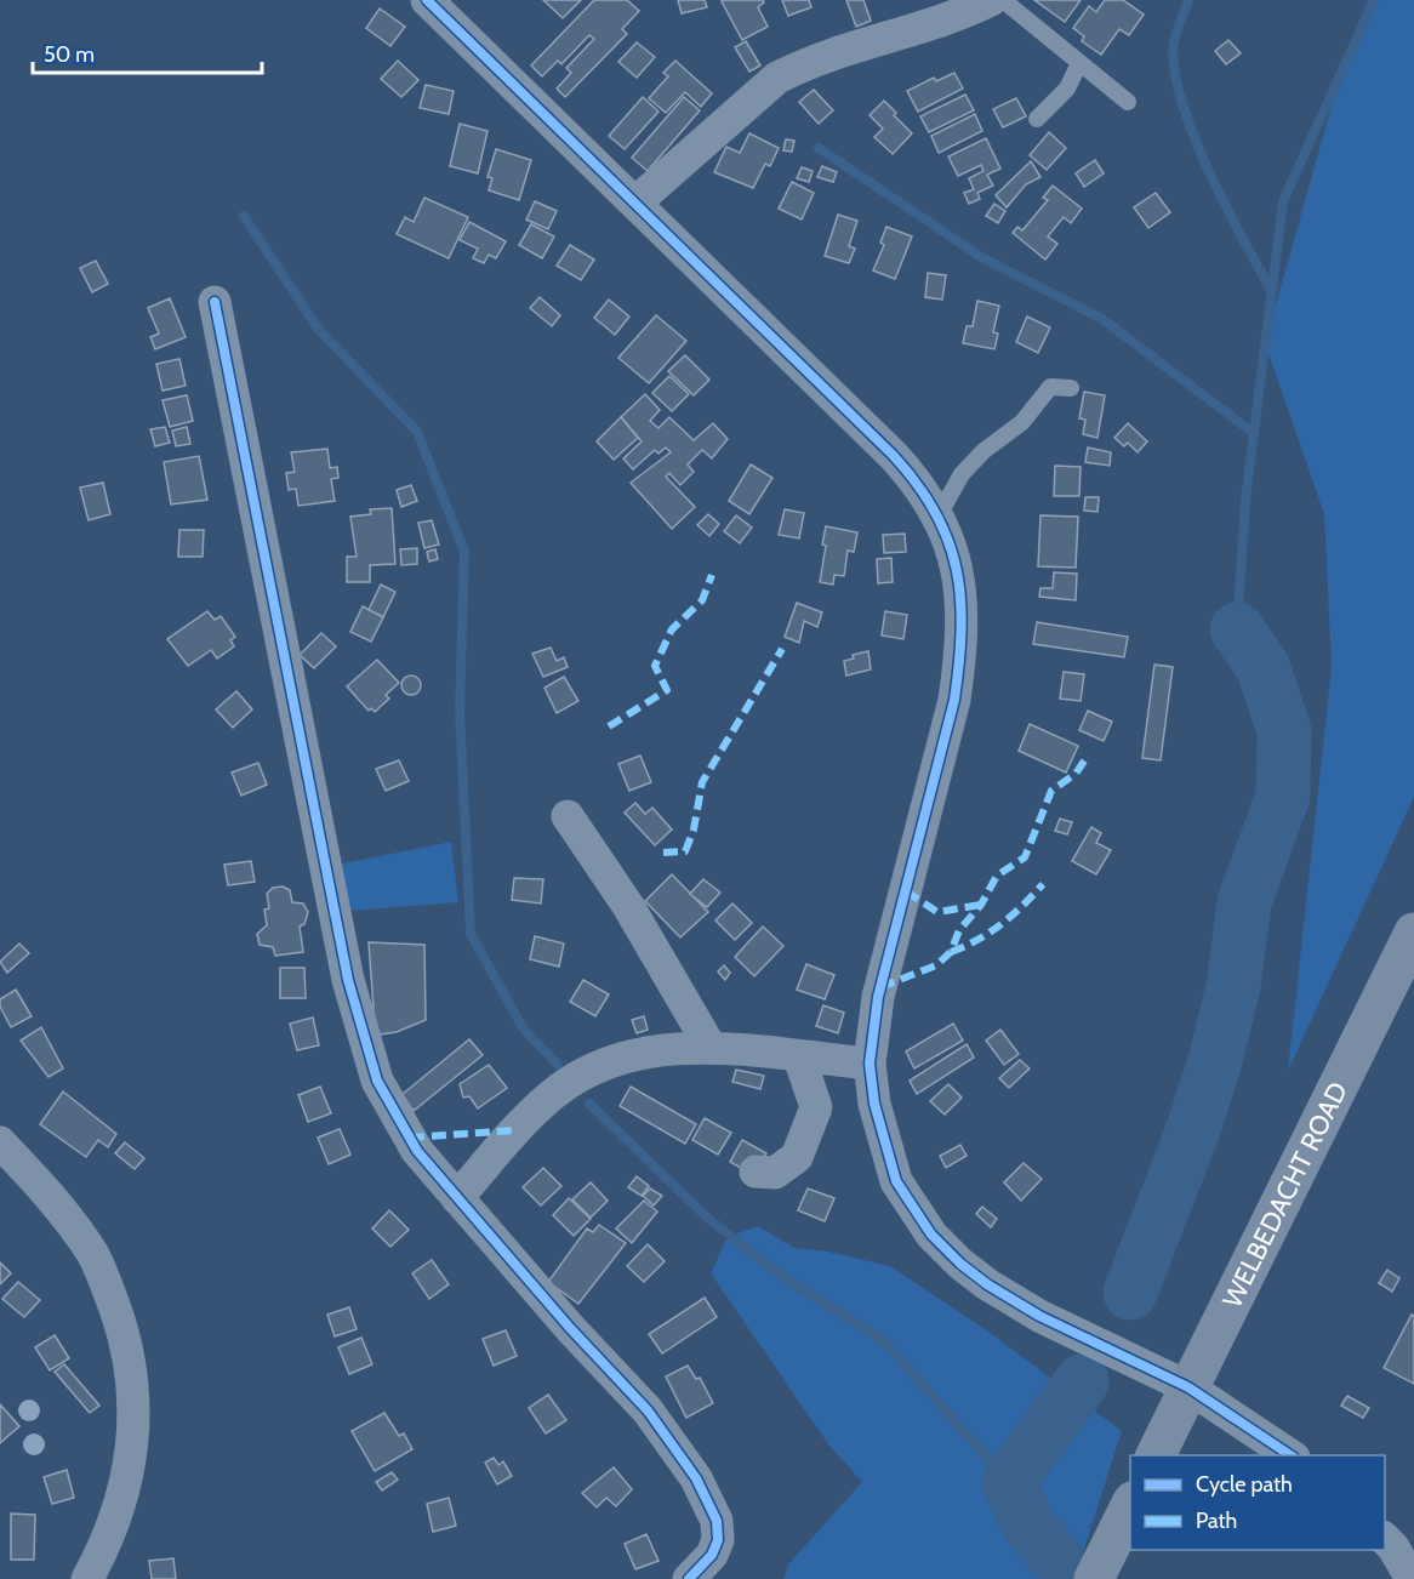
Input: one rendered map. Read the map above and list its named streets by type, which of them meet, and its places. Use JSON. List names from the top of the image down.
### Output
{
  "streets": {
    "street": ["WELBEDACHT ROAD"]
  },
  "legend": ["Cycle path", "Path"],
  "scale_bar": "50 m"
}
